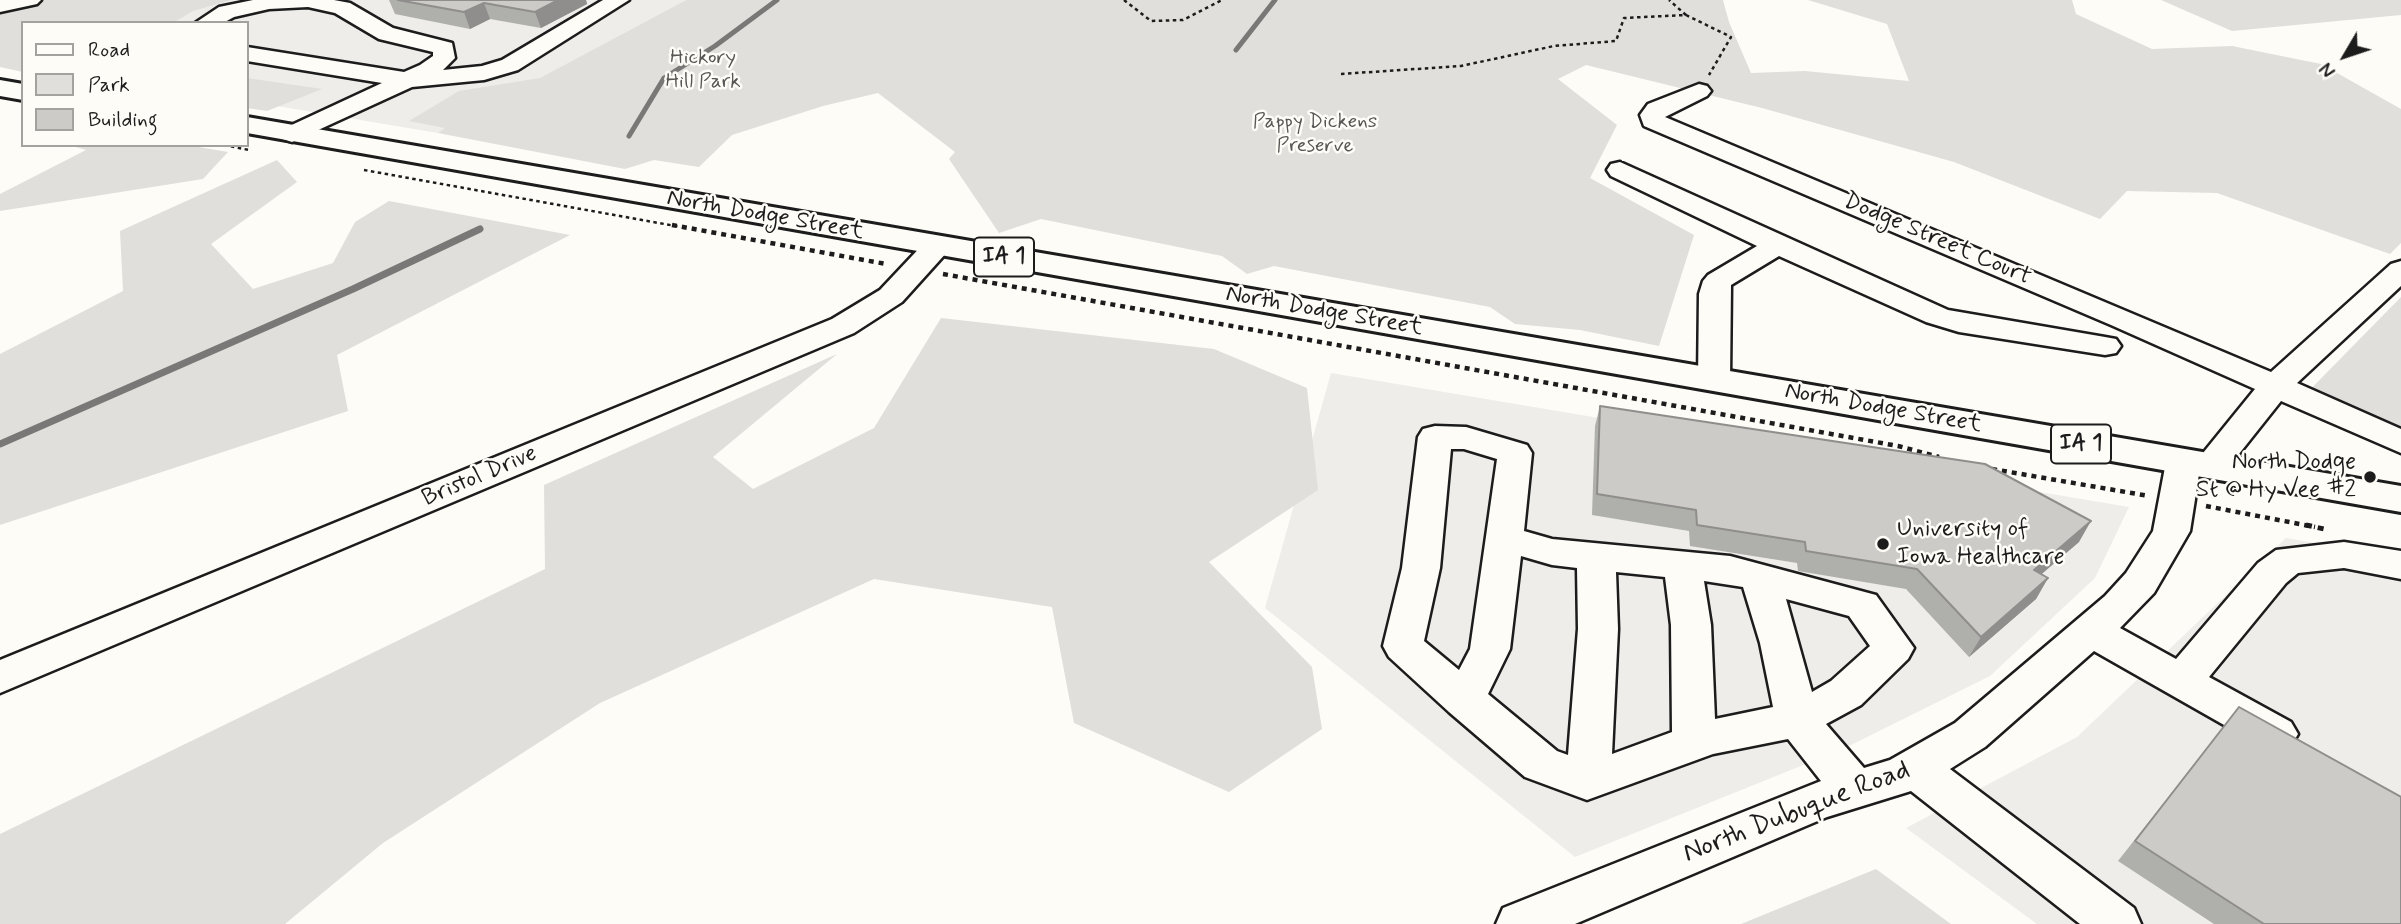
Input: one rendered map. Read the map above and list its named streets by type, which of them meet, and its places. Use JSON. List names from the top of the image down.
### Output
{
  "streets": {
    "main road": ["North Dodge Street", "IA 1"],
    "street": ["Dodge Street Court", "Bristol Drive", "North Dubuque Road"]
  },
  "crossings": [
    ["North Dodge Street", "Bristol Drive"],
    ["North Dodge Street", "North Dubuque Road"]
  ],
  "parks": ["Hickory Hill Park", "Pappy Dickens Preserve"],
  "places": ["North Dodge St @ Hy Vee #2", "University of Iowa Healthcare"],
  "legend": ["Road", "Park", "Building"],
  "north": "bottom left"
}
